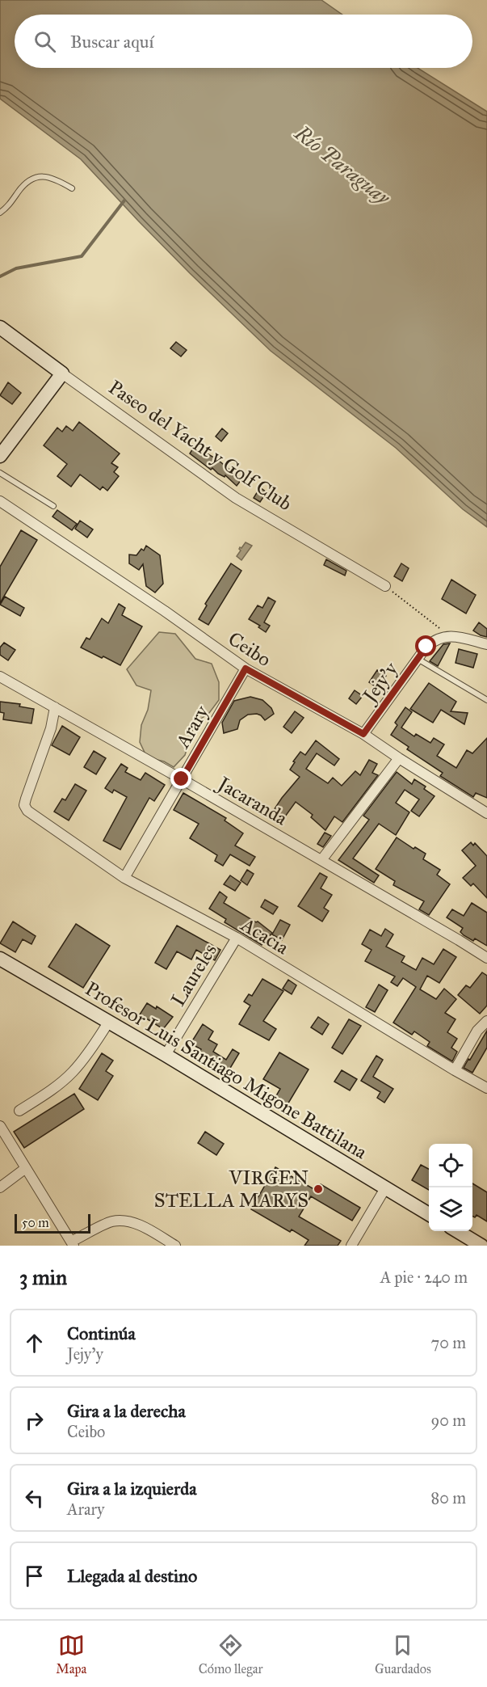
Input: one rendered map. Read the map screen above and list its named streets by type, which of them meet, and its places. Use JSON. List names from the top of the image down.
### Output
{
  "streets": {
    "main road": ["Paseo del Yacht y Golf Club", "Profesor Luis Santiago Migone Battilana"],
    "street": [
      "Ceibo",
      "Jejy'y",
      "Arary",
      "Jacaranda",
      "Acacia",
      "Laureles"
    ]
  },
  "crossings": [
    ["Ceibo", "Jejy'y"],
    ["Ceibo", "Arary"],
    ["Arary", "Jacaranda"],
    ["Arary", "Acacia"],
    ["Jacaranda", "Acacia"],
    ["Acacia", "Laureles"],
    ["Laureles", "Profesor Luis Santiago Migone Battilana"]
  ],
  "water": ["Río Paraguay"],
  "places": ["VIRGEN STELLA MARYS"],
  "scale_bar": "50 m",
  "page": {
    "search": "Buscar aquí",
    "scale": "50 m",
    "heading": ["3 min", "A pie · 240 m"],
    "list": [
      ["Continúa", "Jejy'y", "70 m"],
      ["Gira a la derecha", "Ceibo", "90 m"],
      ["Gira a la izquierda", "Arary", "80 m"],
      "Llegada al destino"
    ],
    "nav": ["Mapa", "Cómo llegar", "Guardados"]
  }
}
